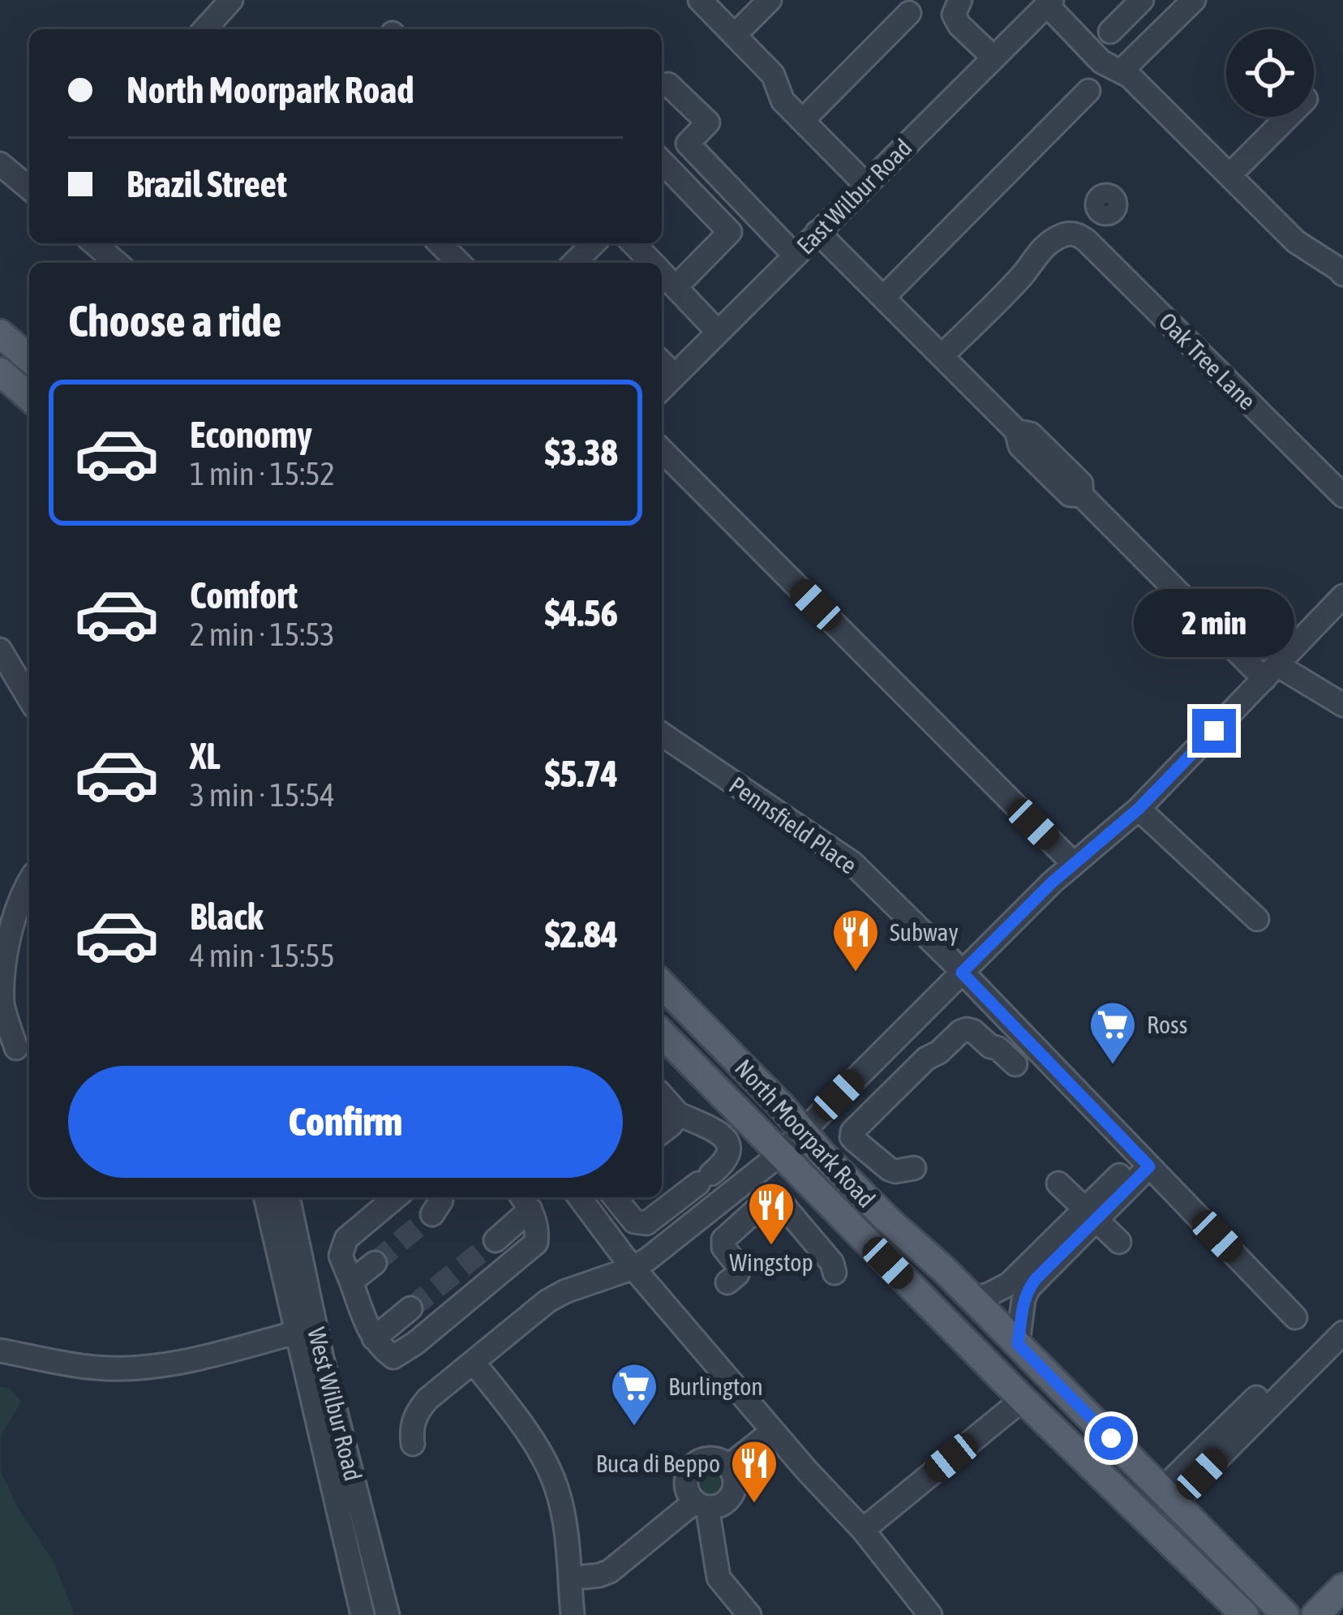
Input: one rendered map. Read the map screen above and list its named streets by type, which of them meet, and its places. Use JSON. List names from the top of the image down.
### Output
{
  "streets": {
    "main road": ["North Moorpark Road"],
    "street": [
      "East Wilbur Road",
      "Oak Tree Lane",
      "Pennsfield Place",
      "West Wilbur Road"
    ]
  },
  "places": {
    "restaurant": ["Subway", "Wingstop", "Buca di Beppo"],
    "supermarket": ["Ross", "Burlington"]
  },
  "page": {
    "banner": ["North Moorpark Road", "Brazil Street"],
    "heading": "Choose a ride",
    "list": [
      {
        "name": "Economy",
        "note": "1 min · 15:52",
        "value": "$3.38"
      },
      {
        "name": "Comfort",
        "note": "2 min · 15:53",
        "value": "$4.56"
      },
      {
        "name": "XL",
        "note": "3 min · 15:54",
        "value": "$5.74"
      },
      {
        "name": "Black",
        "note": "4 min · 15:55",
        "value": "$2.84"
      }
    ],
    "bubble": "2 min",
    "buttons": "Confirm"
  }
}
